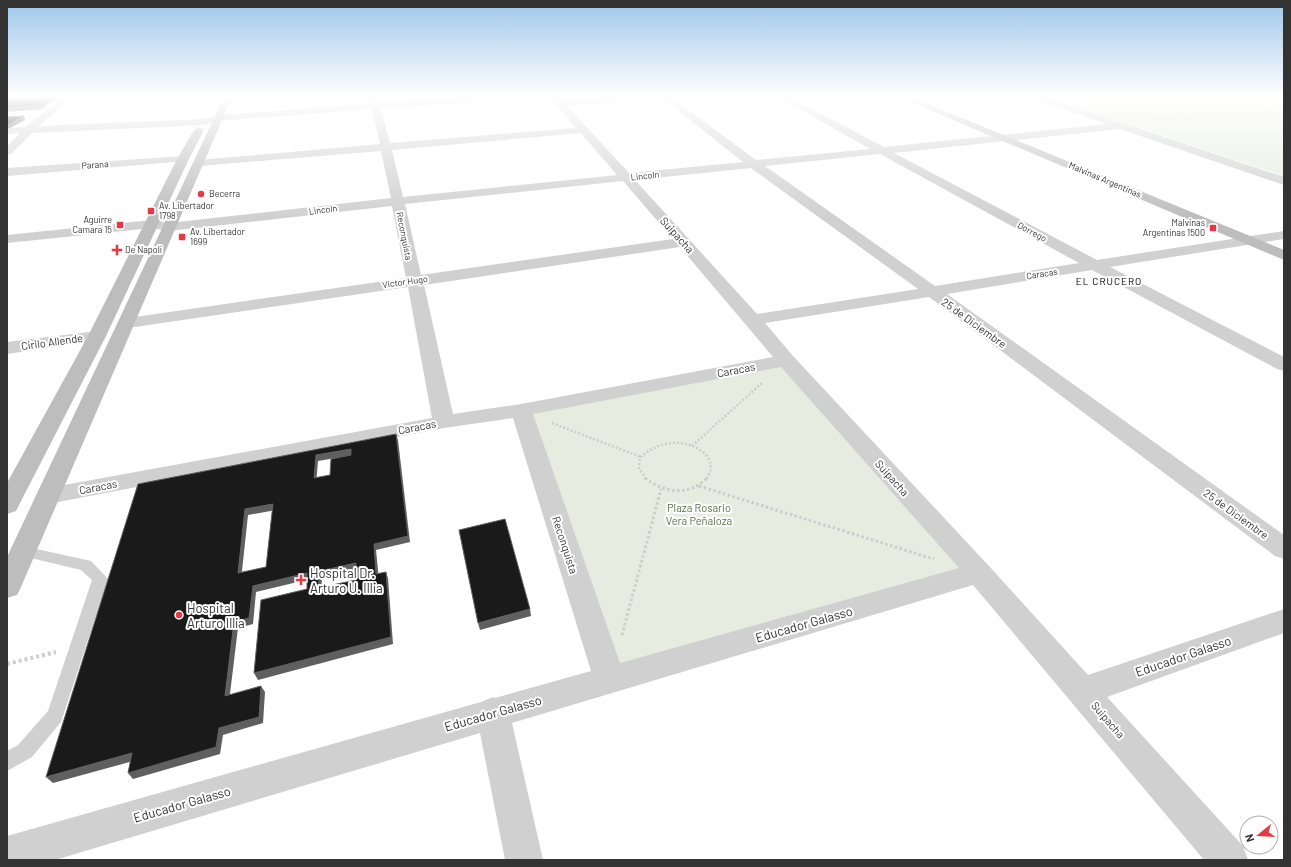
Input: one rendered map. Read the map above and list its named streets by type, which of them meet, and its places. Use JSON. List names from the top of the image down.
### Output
{
  "streets": {
    "main road": ["Malvinas Argentinas"],
    "street": [
      "Parana",
      "Lincoln",
      "Dorrego",
      "Suipacha",
      "Reconquista",
      "Caracas",
      "Victor Hugo",
      "25 de Diciembre",
      "Cirilo Allende",
      "Educador Galasso"
    ]
  },
  "crossings": [
    ["Lincoln", "Malvinas Argentinas"],
    ["Lincoln", "Dorrego"],
    ["Lincoln", "Suipacha"],
    ["Lincoln", "Reconquista"],
    ["Lincoln", "25 de Diciembre"],
    ["Malvinas Argentinas", "Caracas"],
    ["Dorrego", "Caracas"],
    ["Suipacha", "Caracas"],
    ["Suipacha", "Victor Hugo"],
    ["Suipacha", "Educador Galasso"],
    ["Reconquista", "Caracas"],
    ["Reconquista", "Victor Hugo"],
    ["Reconquista", "Educador Galasso"],
    ["Caracas", "25 de Diciembre"]
  ],
  "districts": ["EL CRUCERO"],
  "parks": ["Plaza Rosario Vera Peñaloza"],
  "places": {
    "other": ["Becerra", "Hospital Arturo Illía"],
    "transit": [
      "Av. Libertador 1798",
      "Aguirre Camara 15",
      "Malvinas Argentinas 1500",
      "Av. Libertador 1699"
    ],
    "health": ["De Napoli", "Hospital Dr. Arturo U. Illia"]
  },
  "north": "left"
}
